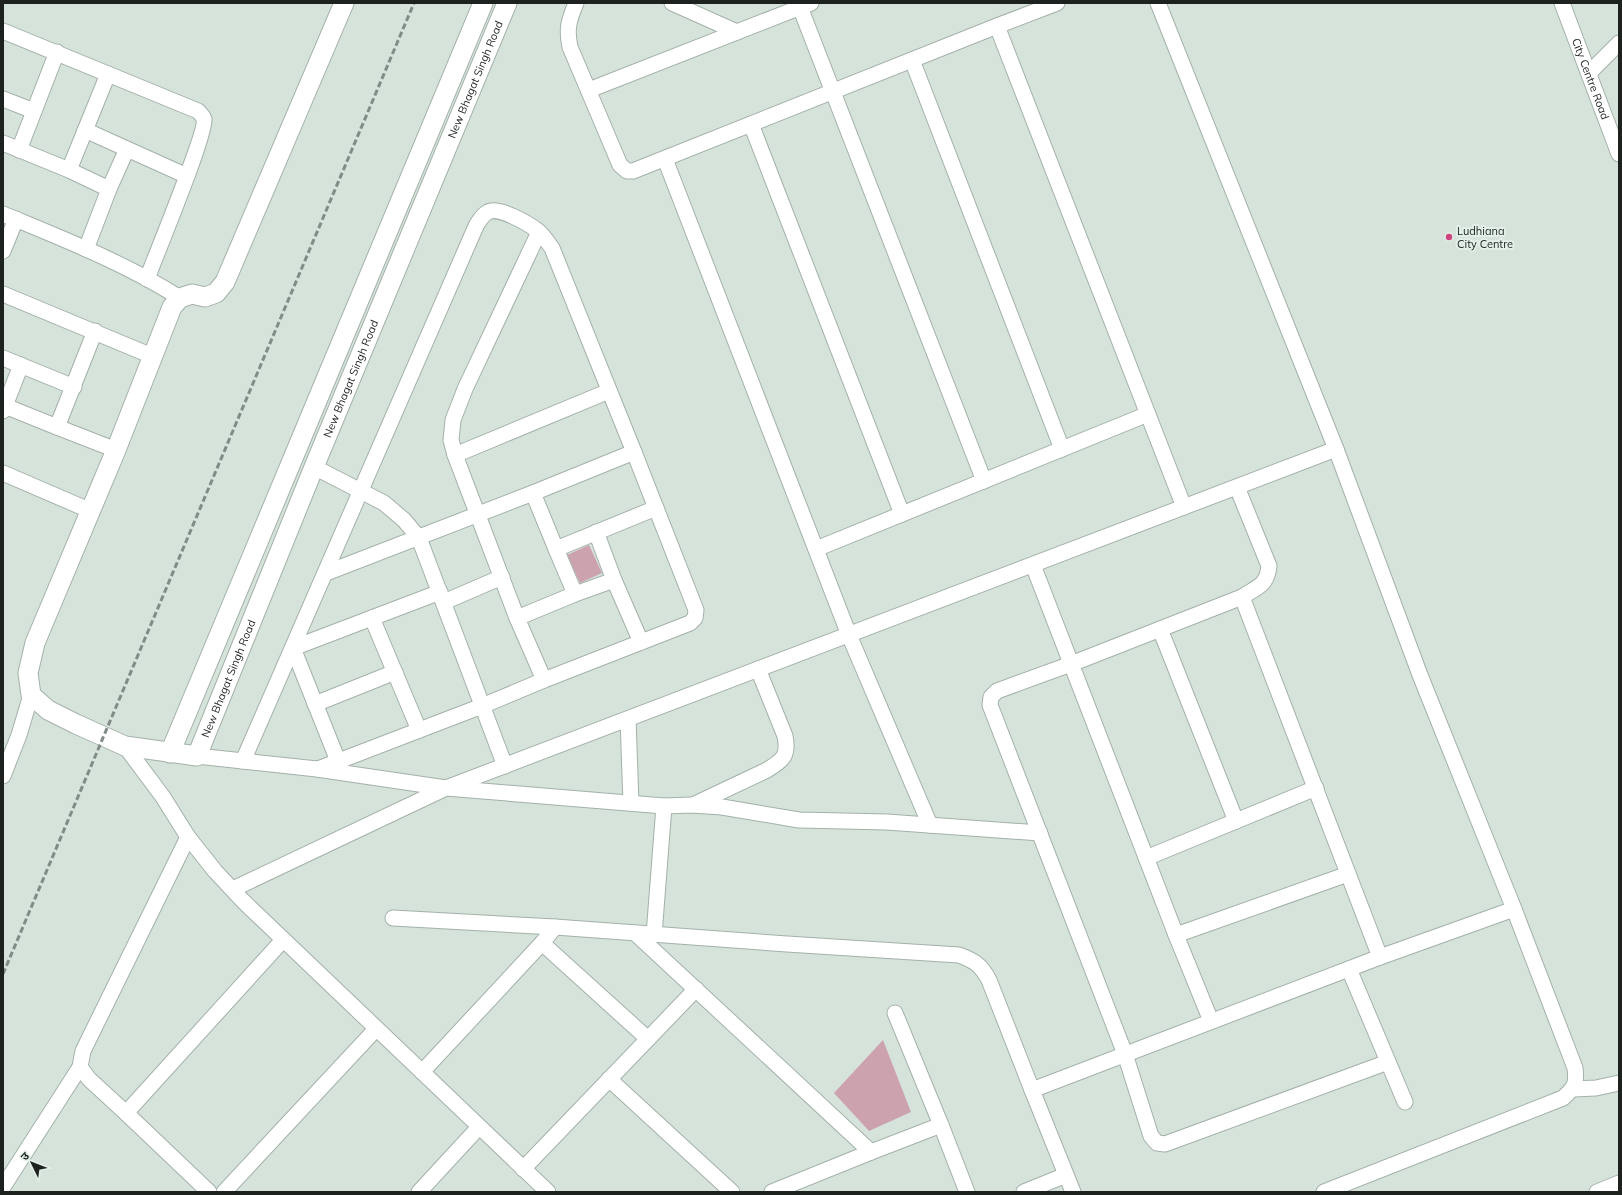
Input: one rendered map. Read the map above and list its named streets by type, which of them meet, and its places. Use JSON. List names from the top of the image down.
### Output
{
  "streets": {
    "street": ["City Centre Road", "New Bhagat Singh Road"]
  },
  "places": ["Ludhiana City Centre"],
  "north": "top left"
}
